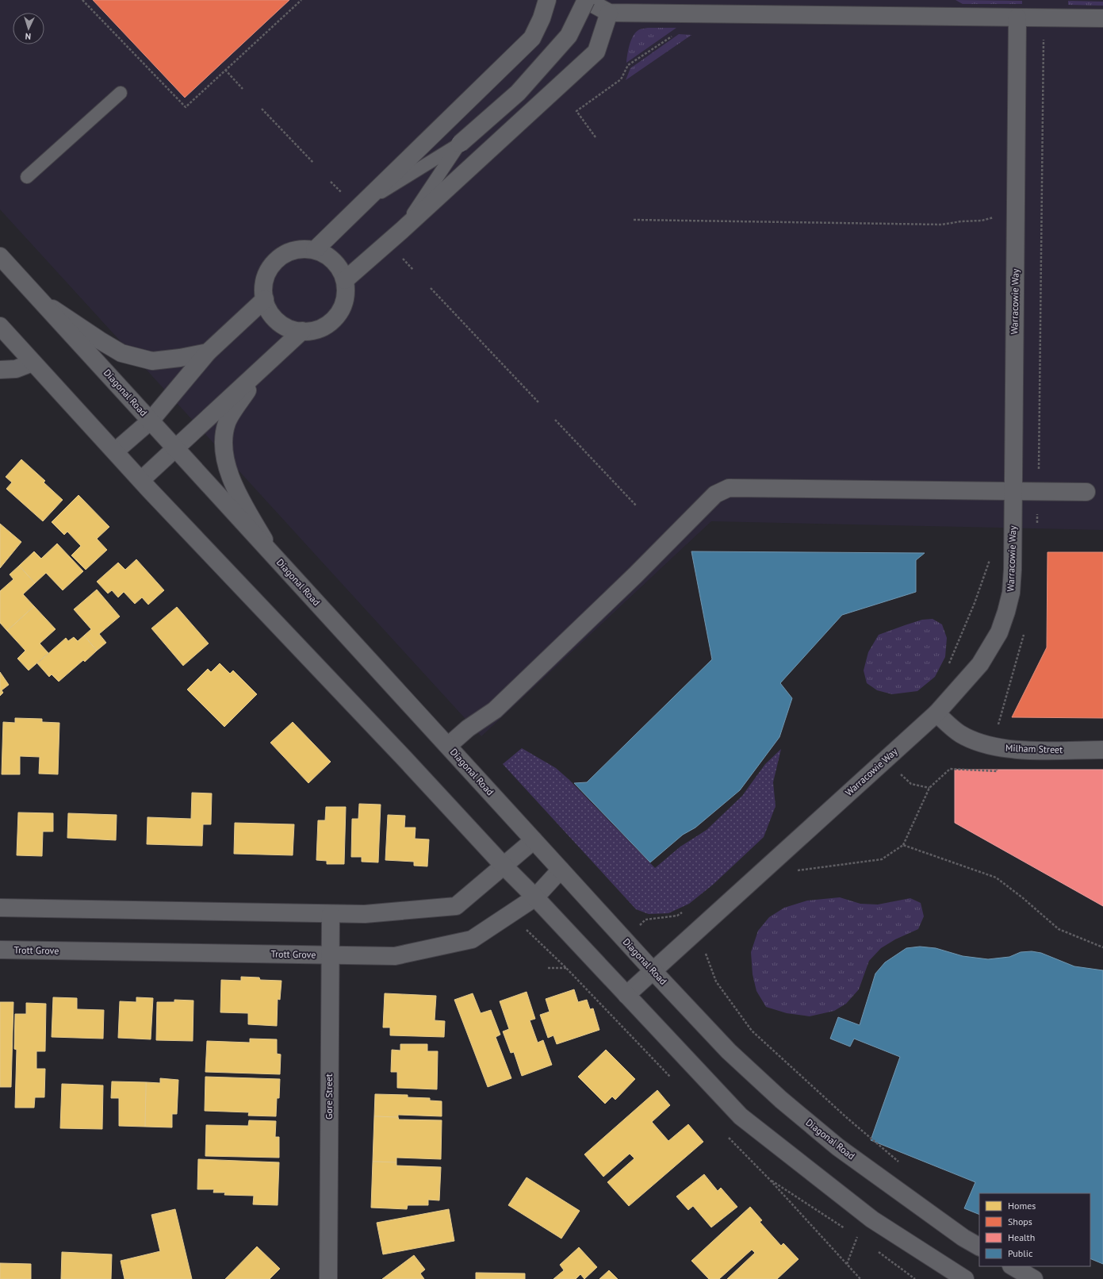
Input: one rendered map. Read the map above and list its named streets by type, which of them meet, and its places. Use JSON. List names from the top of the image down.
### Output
{
  "streets": {
    "street": [
      "Warracowie Way",
      "Diagonal Road",
      "Milham Street",
      "Trott Grove",
      "Gore Street"
    ]
  },
  "crossings": [
    ["Warracowie Way", "Diagonal Road"],
    ["Warracowie Way", "Milham Street"],
    ["Diagonal Road", "Trott Grove"],
    ["Trott Grove", "Gore Street"]
  ],
  "legend": [
    "Homes",
    "Shops",
    "Health",
    "Public"
  ],
  "north": "bottom"
}
